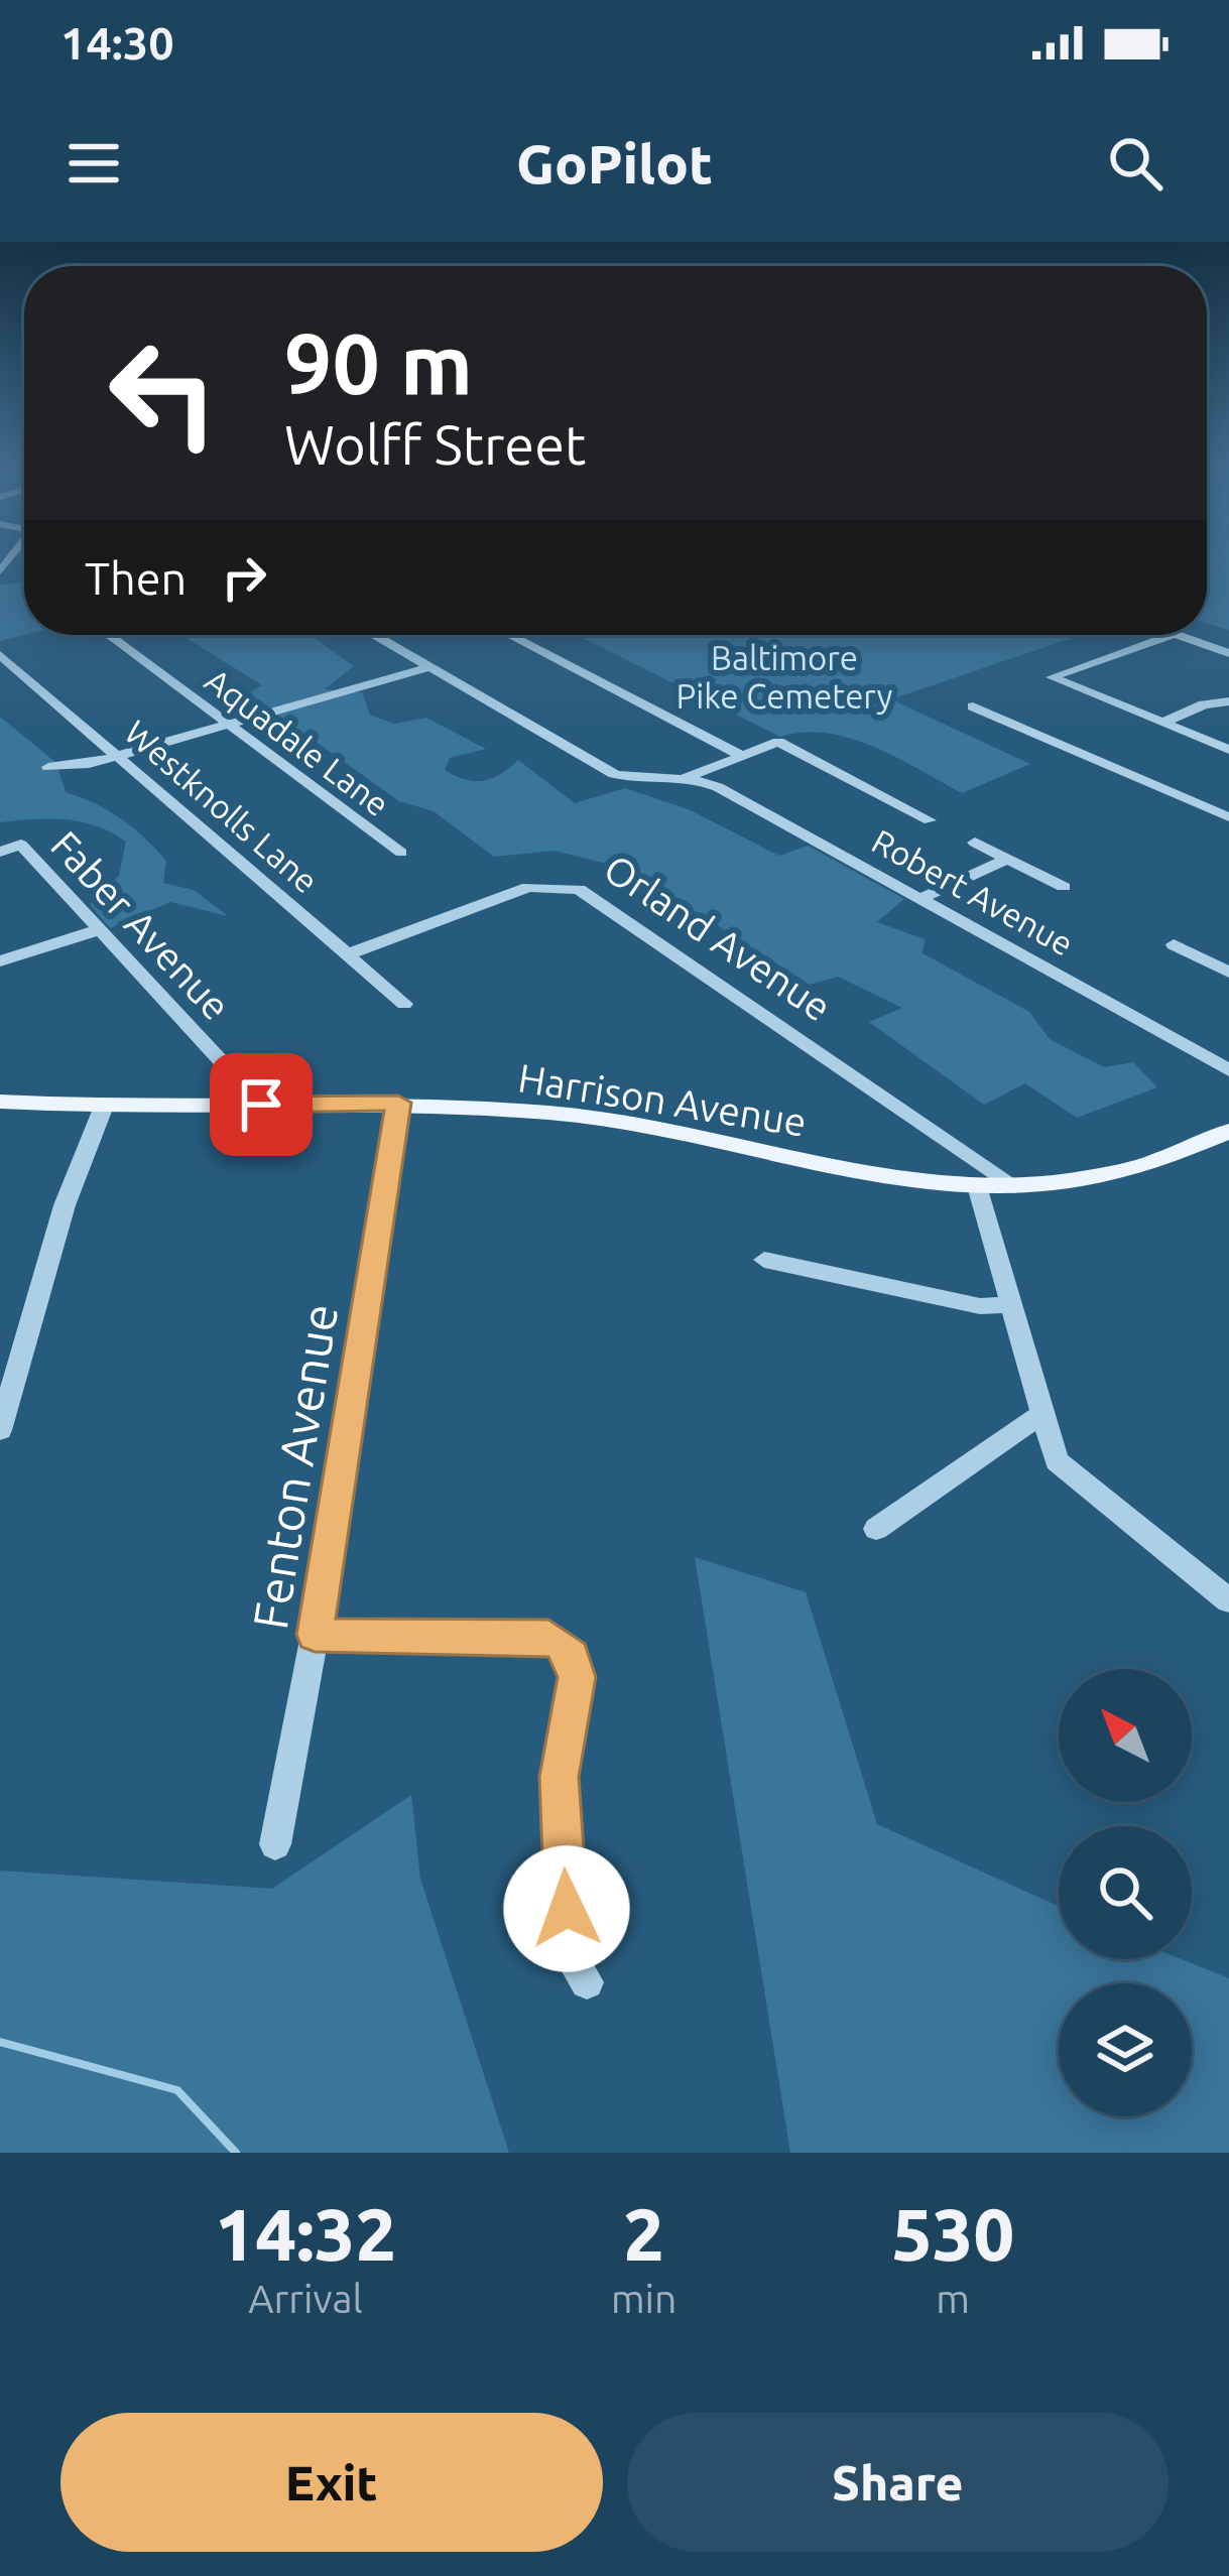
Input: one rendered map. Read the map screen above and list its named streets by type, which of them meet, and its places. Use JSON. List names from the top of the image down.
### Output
{
  "streets": {
    "main road": ["Harrison Avenue"],
    "street": [
      "Aquadale Lane",
      "Westknolls Lane",
      "Robert Avenue",
      "Faber Avenue",
      "Orland Avenue",
      "Fenton Avenue"
    ]
  },
  "crossings": [
    ["Westknolls Lane", "Orland Avenue"],
    ["Faber Avenue", "Harrison Avenue"],
    ["Orland Avenue", "Harrison Avenue"],
    ["Harrison Avenue", "Fenton Avenue"]
  ],
  "parks": ["Baltimore Pike Cemetery"],
  "north": "top left",
  "page": {
    "status": "14:30",
    "header": "GoPilot",
    "turn": ["90 m", "Wolff Street"],
    "then": "Then",
    "eta": [
      "14:32",
      "Arrival",
      "2",
      "min",
      "530",
      "m"
    ],
    "buttons": ["Exit", "Share"]
  }
}
